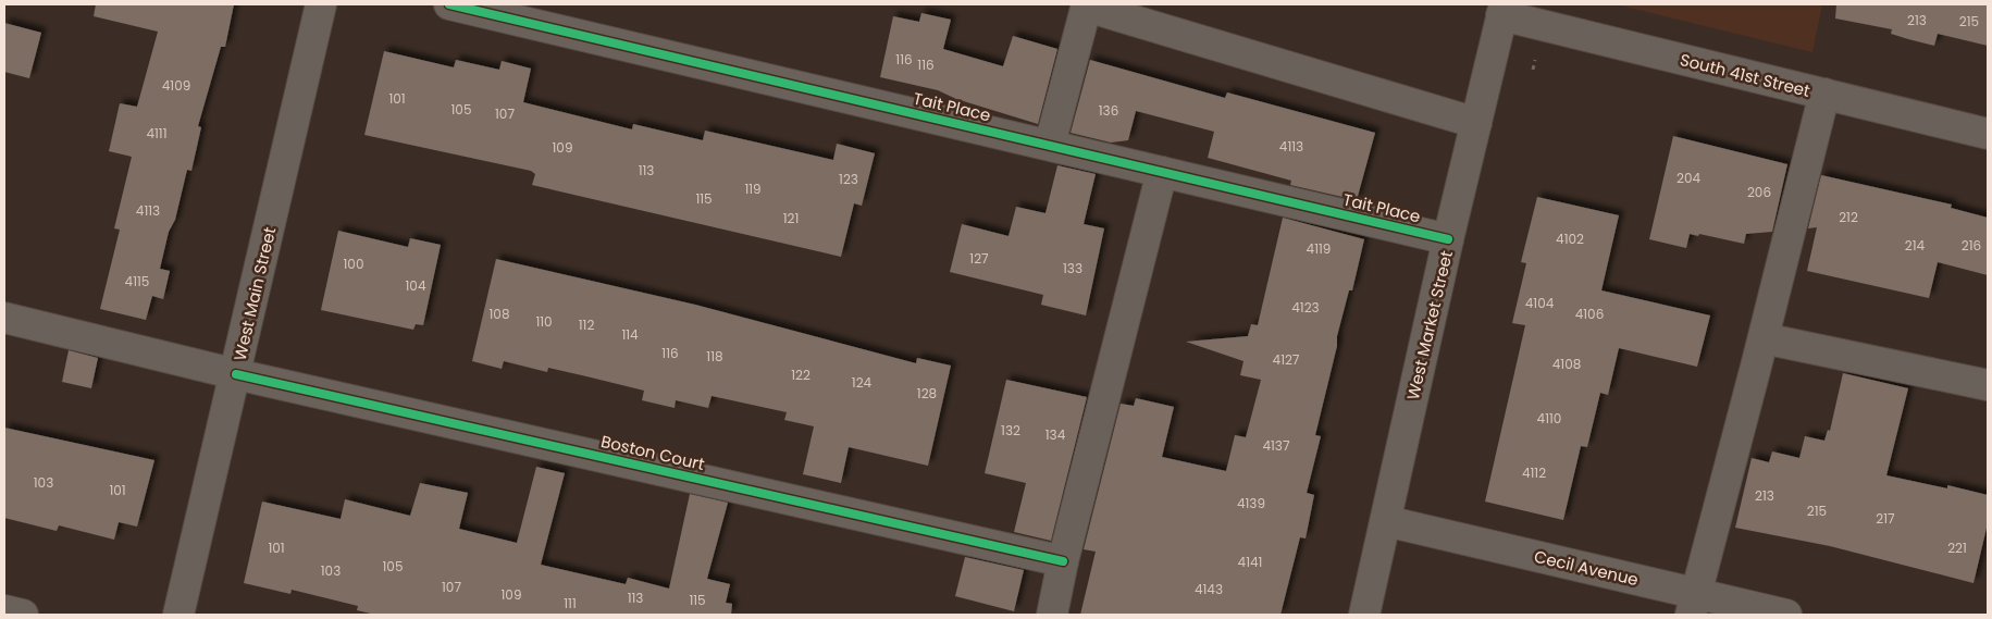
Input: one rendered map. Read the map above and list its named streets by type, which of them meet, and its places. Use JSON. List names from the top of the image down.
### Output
{
  "streets": {
    "street": [
      "South 41st Street",
      "Tait Place",
      "West Main Street",
      "West Market Street",
      "Boston Court",
      "Cecil Avenue"
    ]
  },
  "crossings": [
    ["South 41st Street", "West Market Street"],
    ["Tait Place", "West Market Street"],
    ["West Main Street", "Boston Court"],
    ["West Market Street", "Cecil Avenue"]
  ],
  "house_numbers": [
    "213",
    "215",
    "116",
    "116",
    "4109",
    "101",
    "105",
    "136",
    "107",
    "4111",
    "4113",
    "109",
    "113",
    "204",
    "123",
    "119",
    "206",
    "115",
    "4113",
    "212",
    "121",
    "4102",
    "214",
    "216",
    "4119",
    "127",
    "100",
    "133",
    "4115",
    "104",
    "4104",
    "4123",
    "108",
    "4106",
    "110",
    "112",
    "114",
    "116",
    "118",
    "4127",
    "4108",
    "122",
    "124",
    "128",
    "4110",
    "132",
    "134",
    "4137",
    "4112",
    "103",
    "101",
    "213",
    "4139",
    "215",
    "217",
    "101",
    "221",
    "4141",
    "105",
    "103",
    "107",
    "4143",
    "109",
    "113",
    "115",
    "111"
  ]
}
